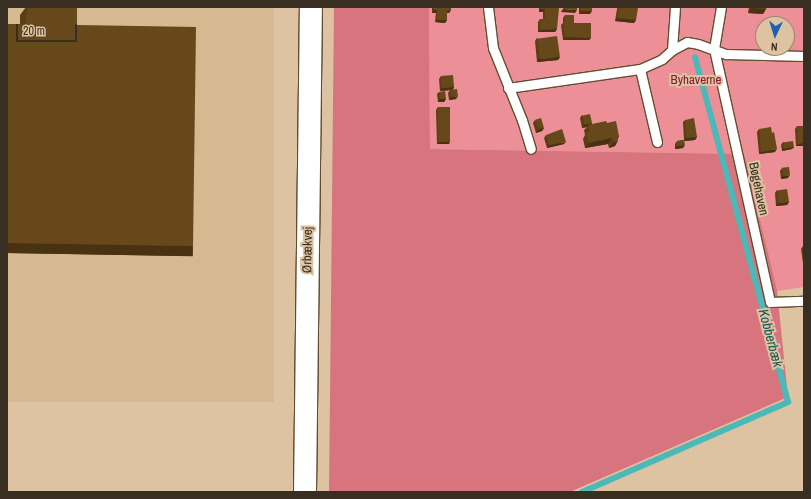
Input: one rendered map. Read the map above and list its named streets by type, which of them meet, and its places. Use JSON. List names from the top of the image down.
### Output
{
  "streets": {
    "street": ["Ørbækvej"],
    "lane": ["Bøgehaven"]
  },
  "water": ["Kobberbæk"],
  "parks": ["Byhaverne"],
  "scale_bar": "20 m",
  "north": "bottom"
}
